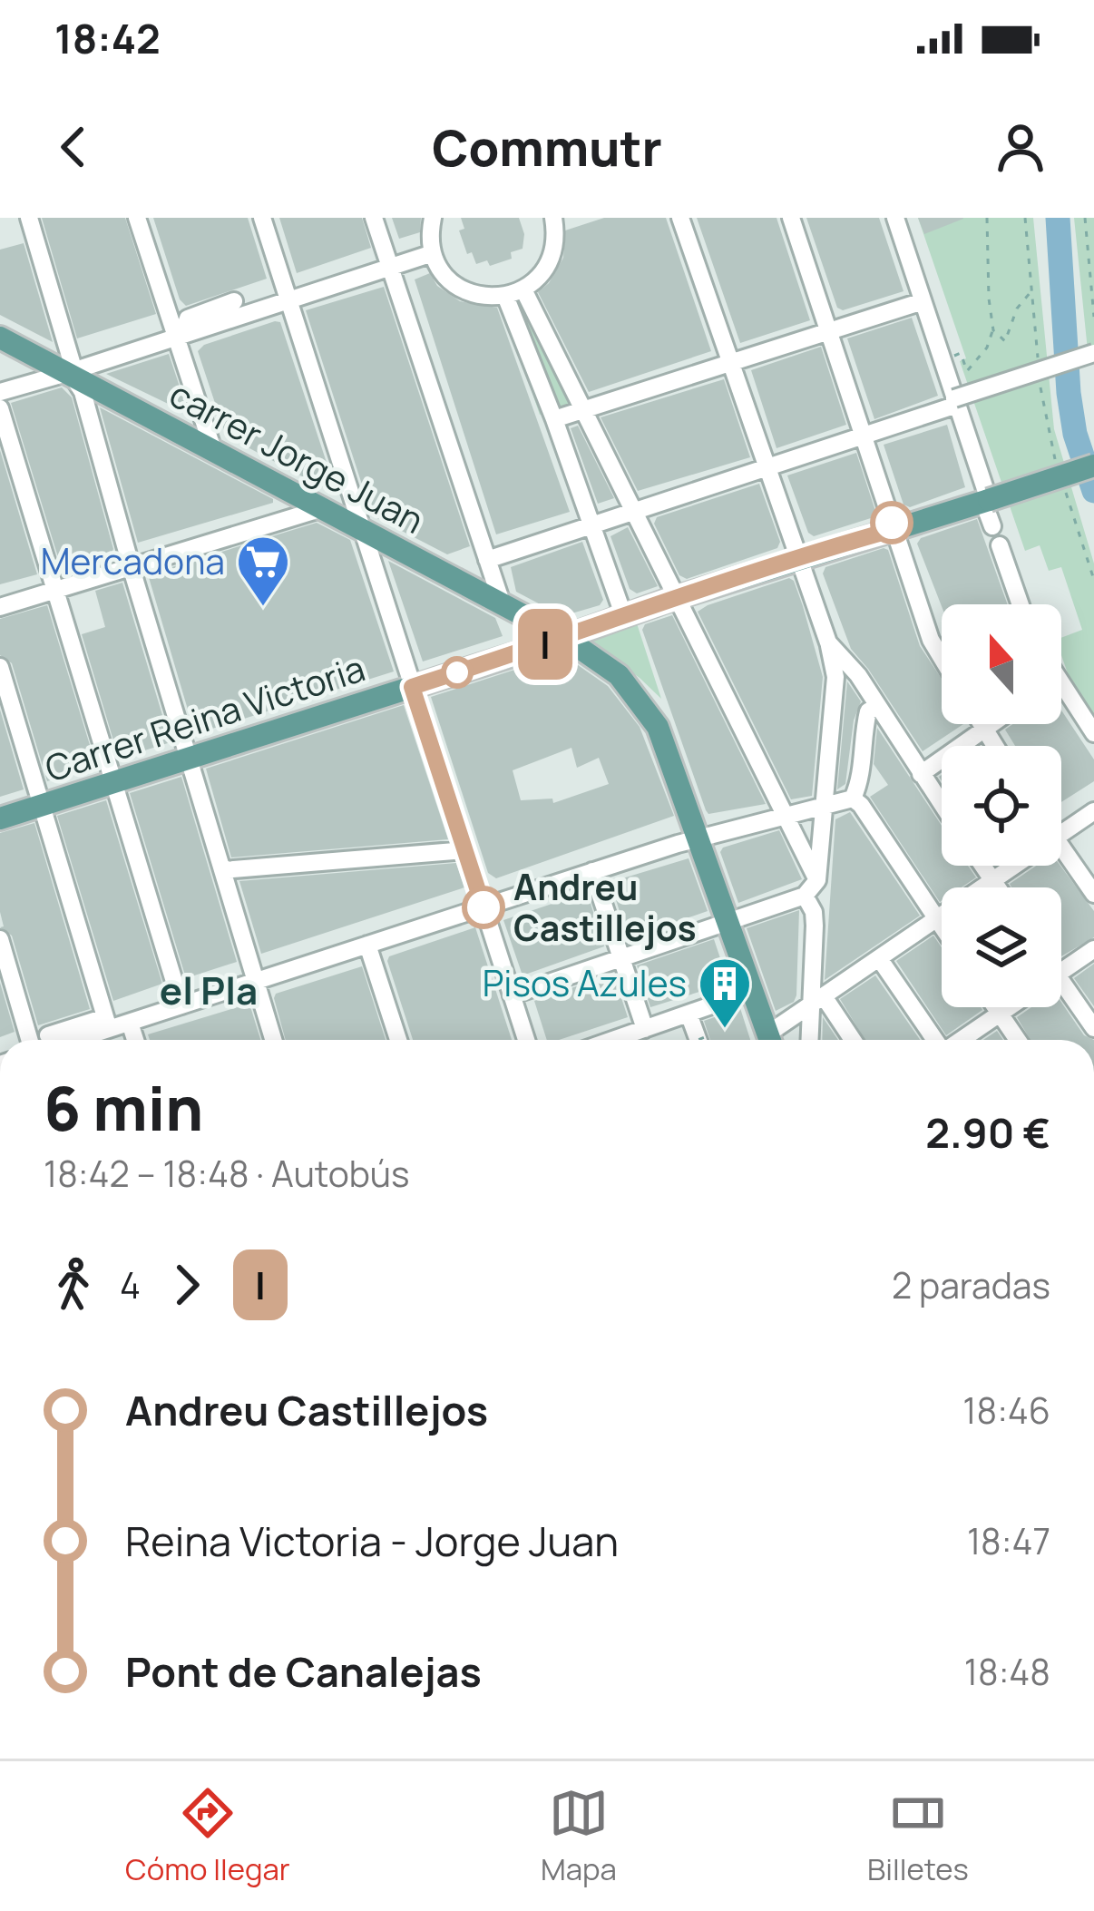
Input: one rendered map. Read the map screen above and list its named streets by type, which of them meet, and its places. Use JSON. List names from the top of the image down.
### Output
{
  "streets": {
    "main road": ["carrer Jorge Juan", "Carrer Reina Victoria"]
  },
  "crossings": [
    ["carrer Jorge Juan", "Carrer Reina Victoria"]
  ],
  "districts": ["el Pla"],
  "places": {
    "supermarket": ["Mercadona"],
    "other": ["Andreu Castillejos"],
    "building": ["Pisos Azules"]
  },
  "lines": ["bus line I"],
  "north": "top",
  "page": {
    "status": "18:42",
    "header": "Commutr",
    "on_map": "I",
    "heading": ["6 min", "18:42 – 18:48 · Autobús", "2.90 €"],
    "legs": ["4", "I", "2 paradas"],
    "list": [
      {
        "name": "Andreu Castillejos",
        "value": "18:46"
      },
      {
        "name": "Reina Victoria - Jorge Juan",
        "value": "18:47"
      },
      {
        "name": "Pont de Canalejas",
        "value": "18:48"
      }
    ],
    "tabs": ["Cómo llegar", "Mapa", "Billetes"]
  }
}
